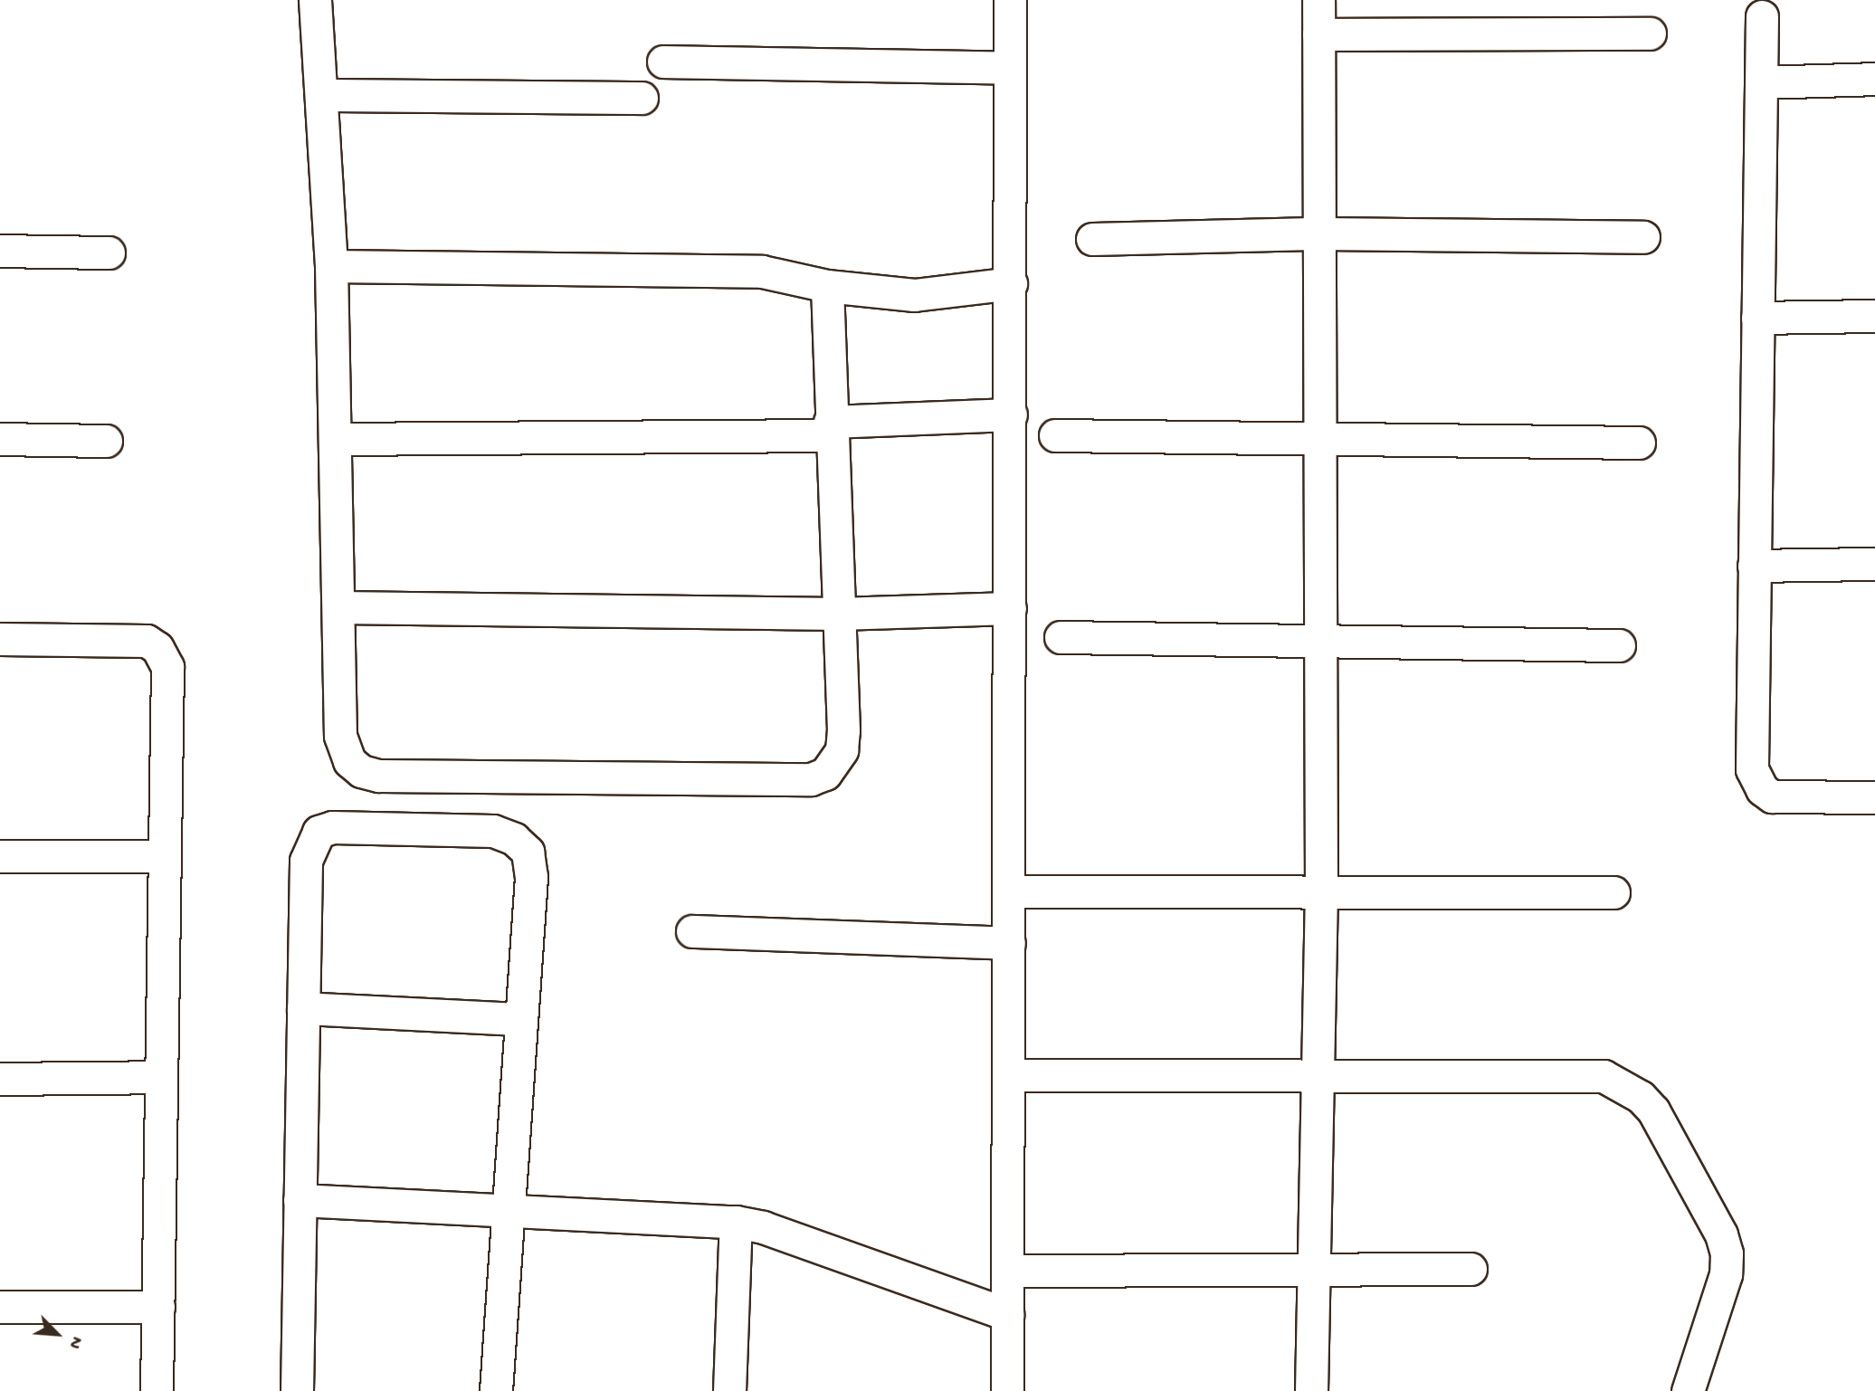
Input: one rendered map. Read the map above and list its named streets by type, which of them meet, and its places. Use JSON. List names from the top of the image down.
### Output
{
  "north": "bottom right"
}
